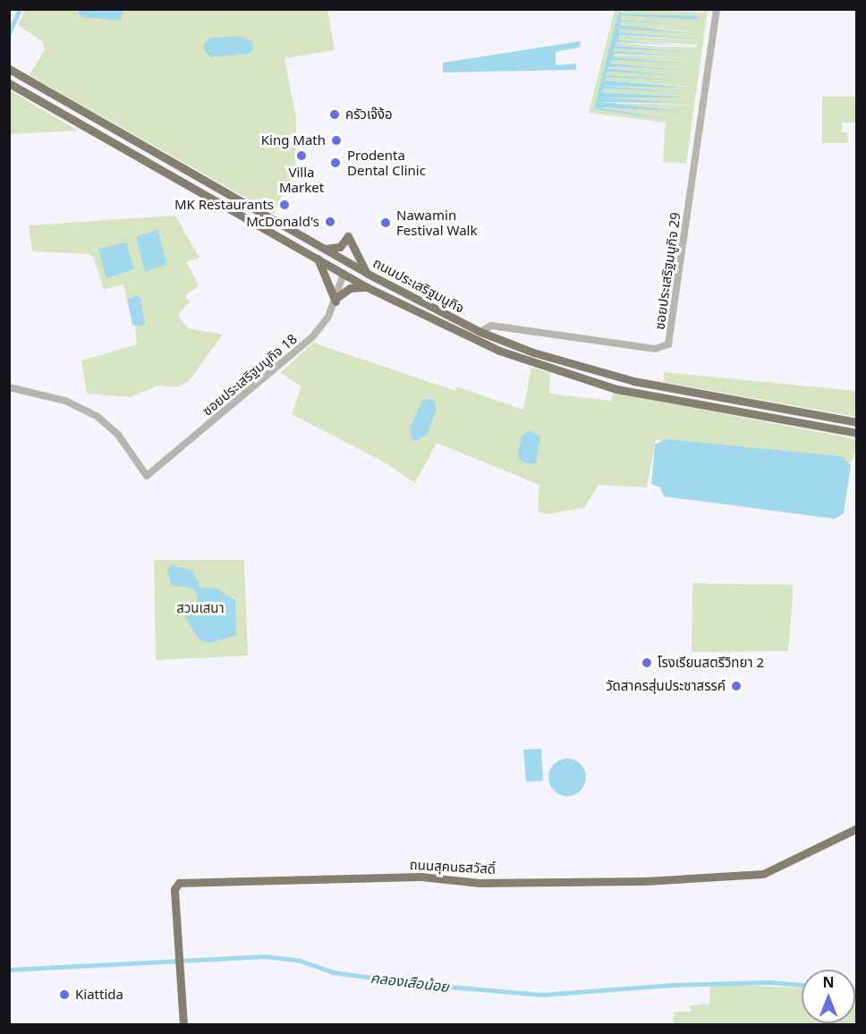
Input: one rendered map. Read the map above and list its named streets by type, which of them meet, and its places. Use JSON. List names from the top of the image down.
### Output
{
  "streets": {
    "main road": ["ถนนประเสริฐมนูกิจ", "ถนนสุคนธสวัสดิ์"],
    "street": ["ซอยประเสริฐมนูกิจ 29", "ซอยประเสริฐมนูกิจ 18"]
  },
  "crossings": [
    ["ซอยประเสริฐมนูกิจ 29", "ถนนประเสริฐมนูกิจ"],
    ["ถนนประเสริฐมนูกิจ", "ซอยประเสริฐมนูกิจ 18"]
  ],
  "water": ["คลองเสือน้อย"],
  "parks": ["สวนเสนา"],
  "places": [
    "ครัวเจ๊ง้อ",
    "King Math",
    "Villa Market",
    "Prodenta Dental Clinic",
    "MK Restaurants",
    "McDonald's",
    "Nawamin Festival Walk",
    "โรงเรียนสตรีวิทยา 2",
    "วัดสาครสุ่นประชาสรรค์",
    "Kiattida"
  ],
  "north": "top"
}
